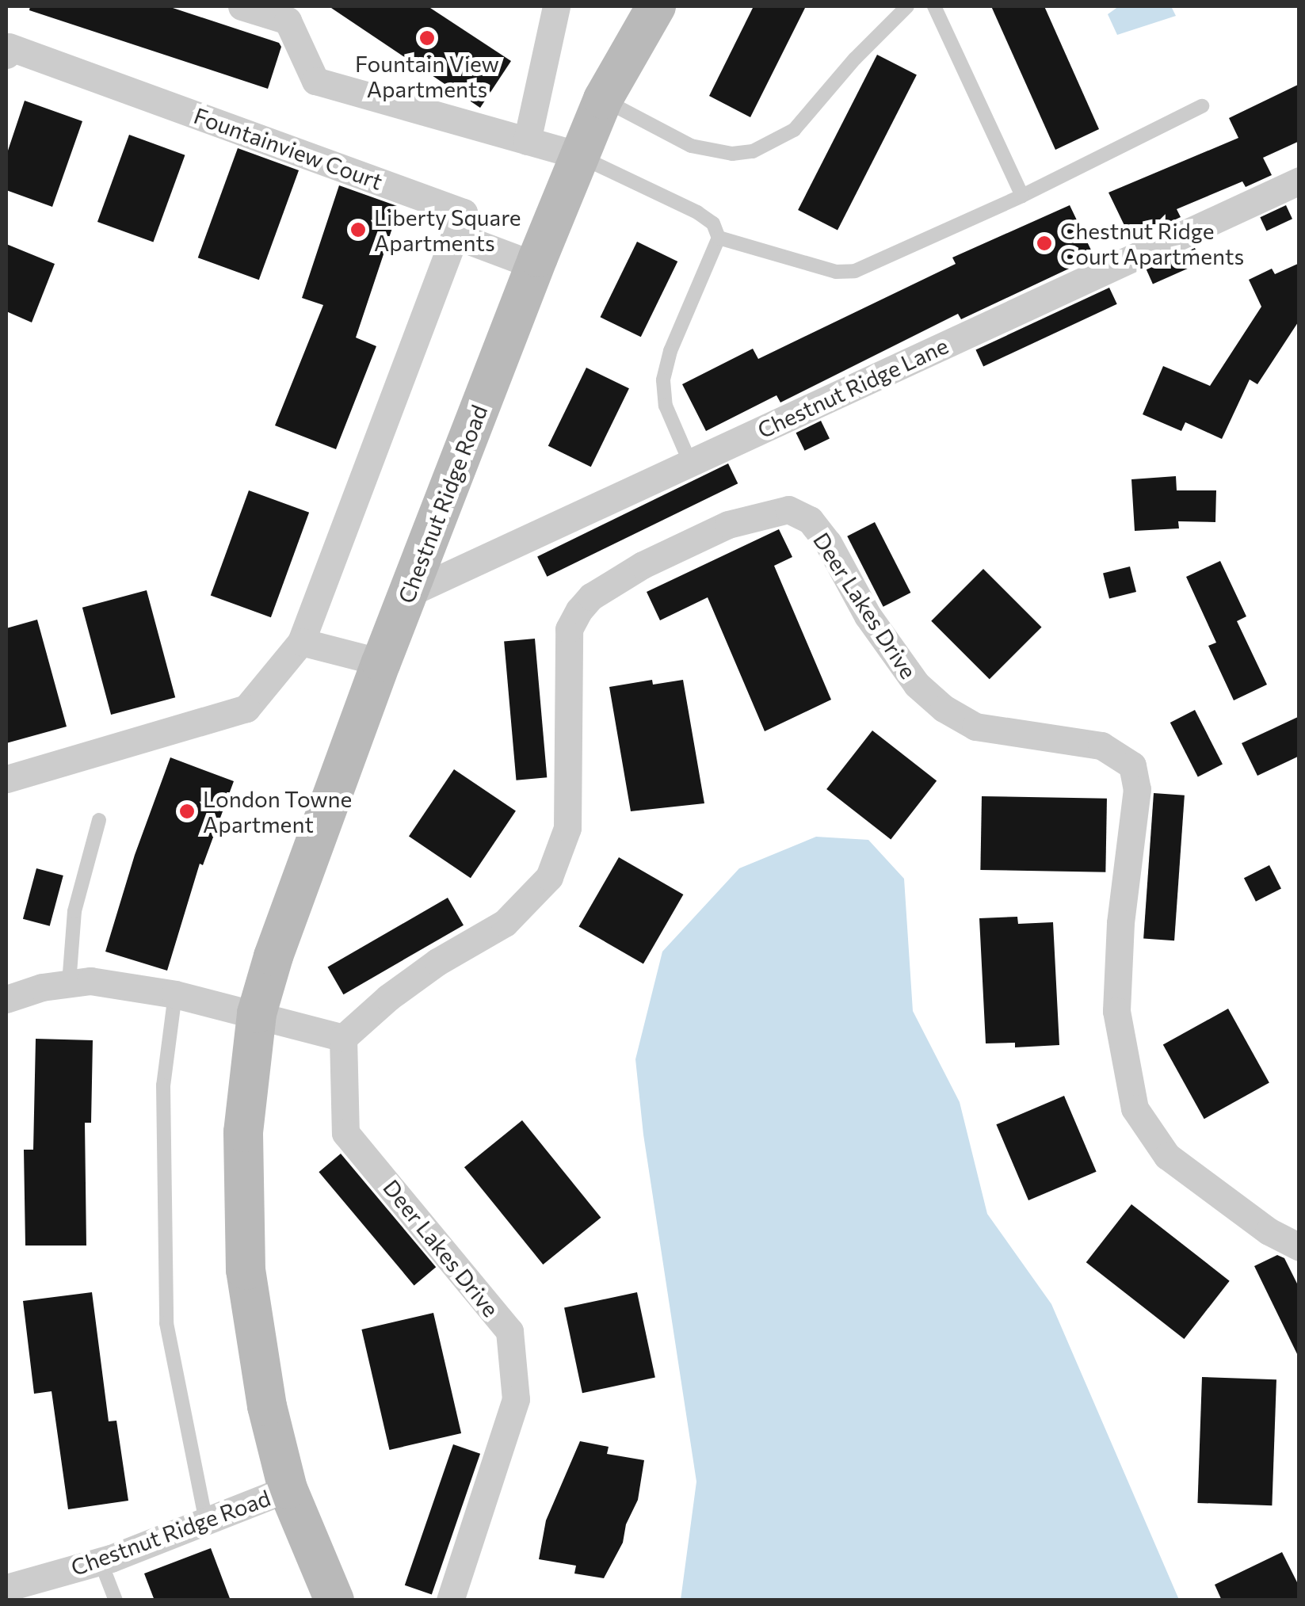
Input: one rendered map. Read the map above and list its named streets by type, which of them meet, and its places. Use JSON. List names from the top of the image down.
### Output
{
  "streets": {
    "street": [
      "Fountainview Court",
      "Chestnut Ridge Lane",
      "Chestnut Ridge Road",
      "Deer Lakes Drive"
    ]
  },
  "crossings": [
    ["Chestnut Ridge Lane", "Chestnut Ridge Road"]
  ],
  "places": [
    "Fountain View Apartments",
    "Liberty Square Apartments",
    "Chestnut Ridge Court Apartments",
    "London Towne Apartment"
  ]
}
